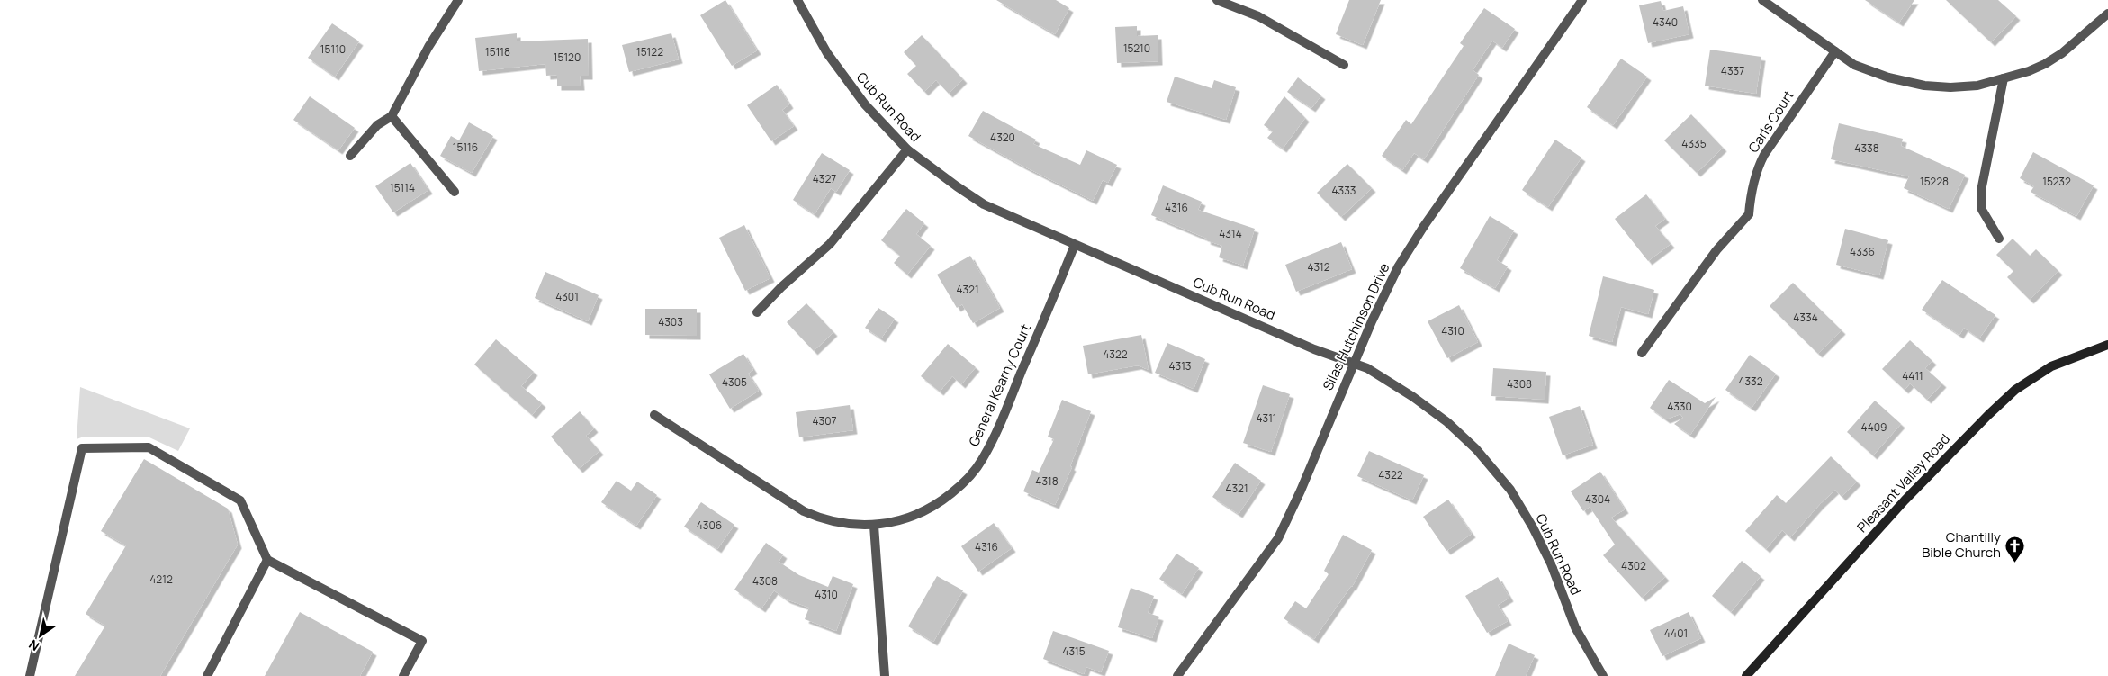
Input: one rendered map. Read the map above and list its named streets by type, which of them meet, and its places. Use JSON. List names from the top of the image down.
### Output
{
  "streets": {
    "main road": ["Pleasant Valley Road"],
    "street": [
      "Cub Run Road",
      "Carls Court",
      "Silas Hutchinson Drive",
      "General Kearny Court"
    ]
  },
  "crossings": [
    ["Cub Run Road", "Silas Hutchinson Drive"],
    ["Cub Run Road", "General Kearny Court"]
  ],
  "places": {
    "church": ["Chantilly Bible Church"]
  },
  "house_numbers": [
    "4340",
    "15210",
    "15110",
    "15118",
    "15122",
    "15120",
    "4337",
    "4320",
    "4335",
    "15116",
    "4338",
    "4327",
    "15228",
    "15232",
    "15114",
    "4333",
    "4316",
    "4314",
    "4336",
    "4312",
    "4321",
    "4301",
    "4334",
    "4303",
    "4310",
    "4322",
    "4313",
    "4411",
    "4332",
    "4305",
    "4308",
    "4330",
    "4311",
    "4307",
    "4409",
    "4322",
    "4318",
    "4321",
    "4304",
    "4306",
    "4316",
    "4302",
    "4212",
    "4308",
    "4310",
    "4401",
    "4315"
  ],
  "north": "bottom left"
}
